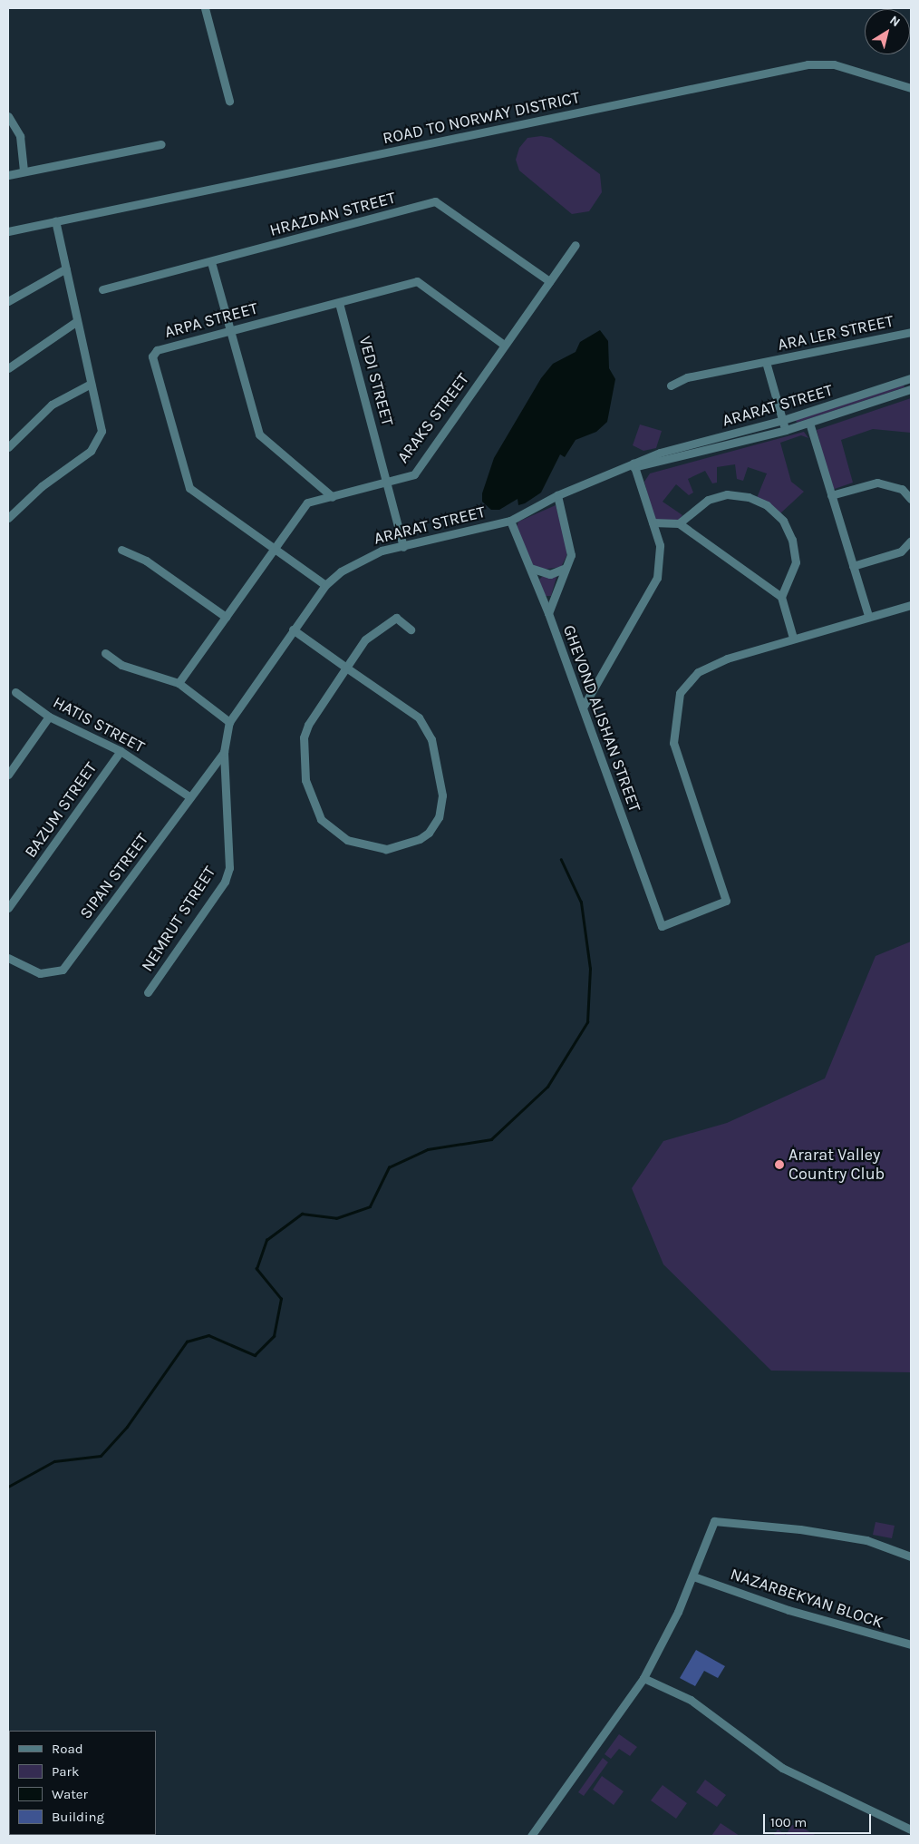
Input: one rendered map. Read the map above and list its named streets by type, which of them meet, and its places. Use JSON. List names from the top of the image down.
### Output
{
  "streets": {
    "street": [
      "ROAD TO NORWAY DISTRICT",
      "HRAZDAN STREET",
      "ARPA STREET",
      "ARA LER STREET",
      "VEDI STREET",
      "ARARAT STREET",
      "ARAKS STREET",
      "GHEVOND ALISHAN STREET",
      "HATIS STREET",
      "BAZUM STREET",
      "SIPAN STREET",
      "NEMRUT STREET",
      "NAZARBEKYAN BLOCK"
    ]
  },
  "crossings": [
    ["HRAZDAN STREET", "ARAKS STREET"],
    ["ARPA STREET", "VEDI STREET"],
    ["ARPA STREET", "ARARAT STREET"],
    ["ARPA STREET", "ARAKS STREET"],
    ["ARA LER STREET", "ARARAT STREET"],
    ["VEDI STREET", "ARARAT STREET"],
    ["VEDI STREET", "ARAKS STREET"],
    ["ARARAT STREET", "GHEVOND ALISHAN STREET"],
    ["ARARAT STREET", "SIPAN STREET"],
    ["ARARAT STREET", "NEMRUT STREET"],
    ["HATIS STREET", "BAZUM STREET"],
    ["HATIS STREET", "SIPAN STREET"],
    ["SIPAN STREET", "NEMRUT STREET"]
  ],
  "places": ["Ararat Valley Country Club"],
  "legend": [
    "Road",
    "Park",
    "Water",
    "Building"
  ],
  "scale_bar": "100 m",
  "north": "top right"
}
